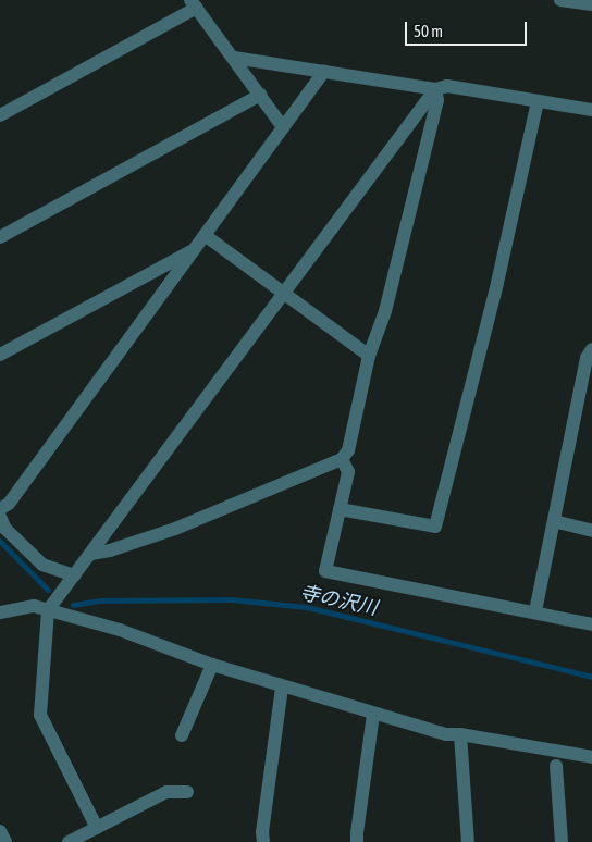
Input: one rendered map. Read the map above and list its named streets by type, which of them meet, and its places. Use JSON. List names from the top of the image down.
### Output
{
  "water": ["寺の沢川"],
  "scale_bar": "50 m"
}
